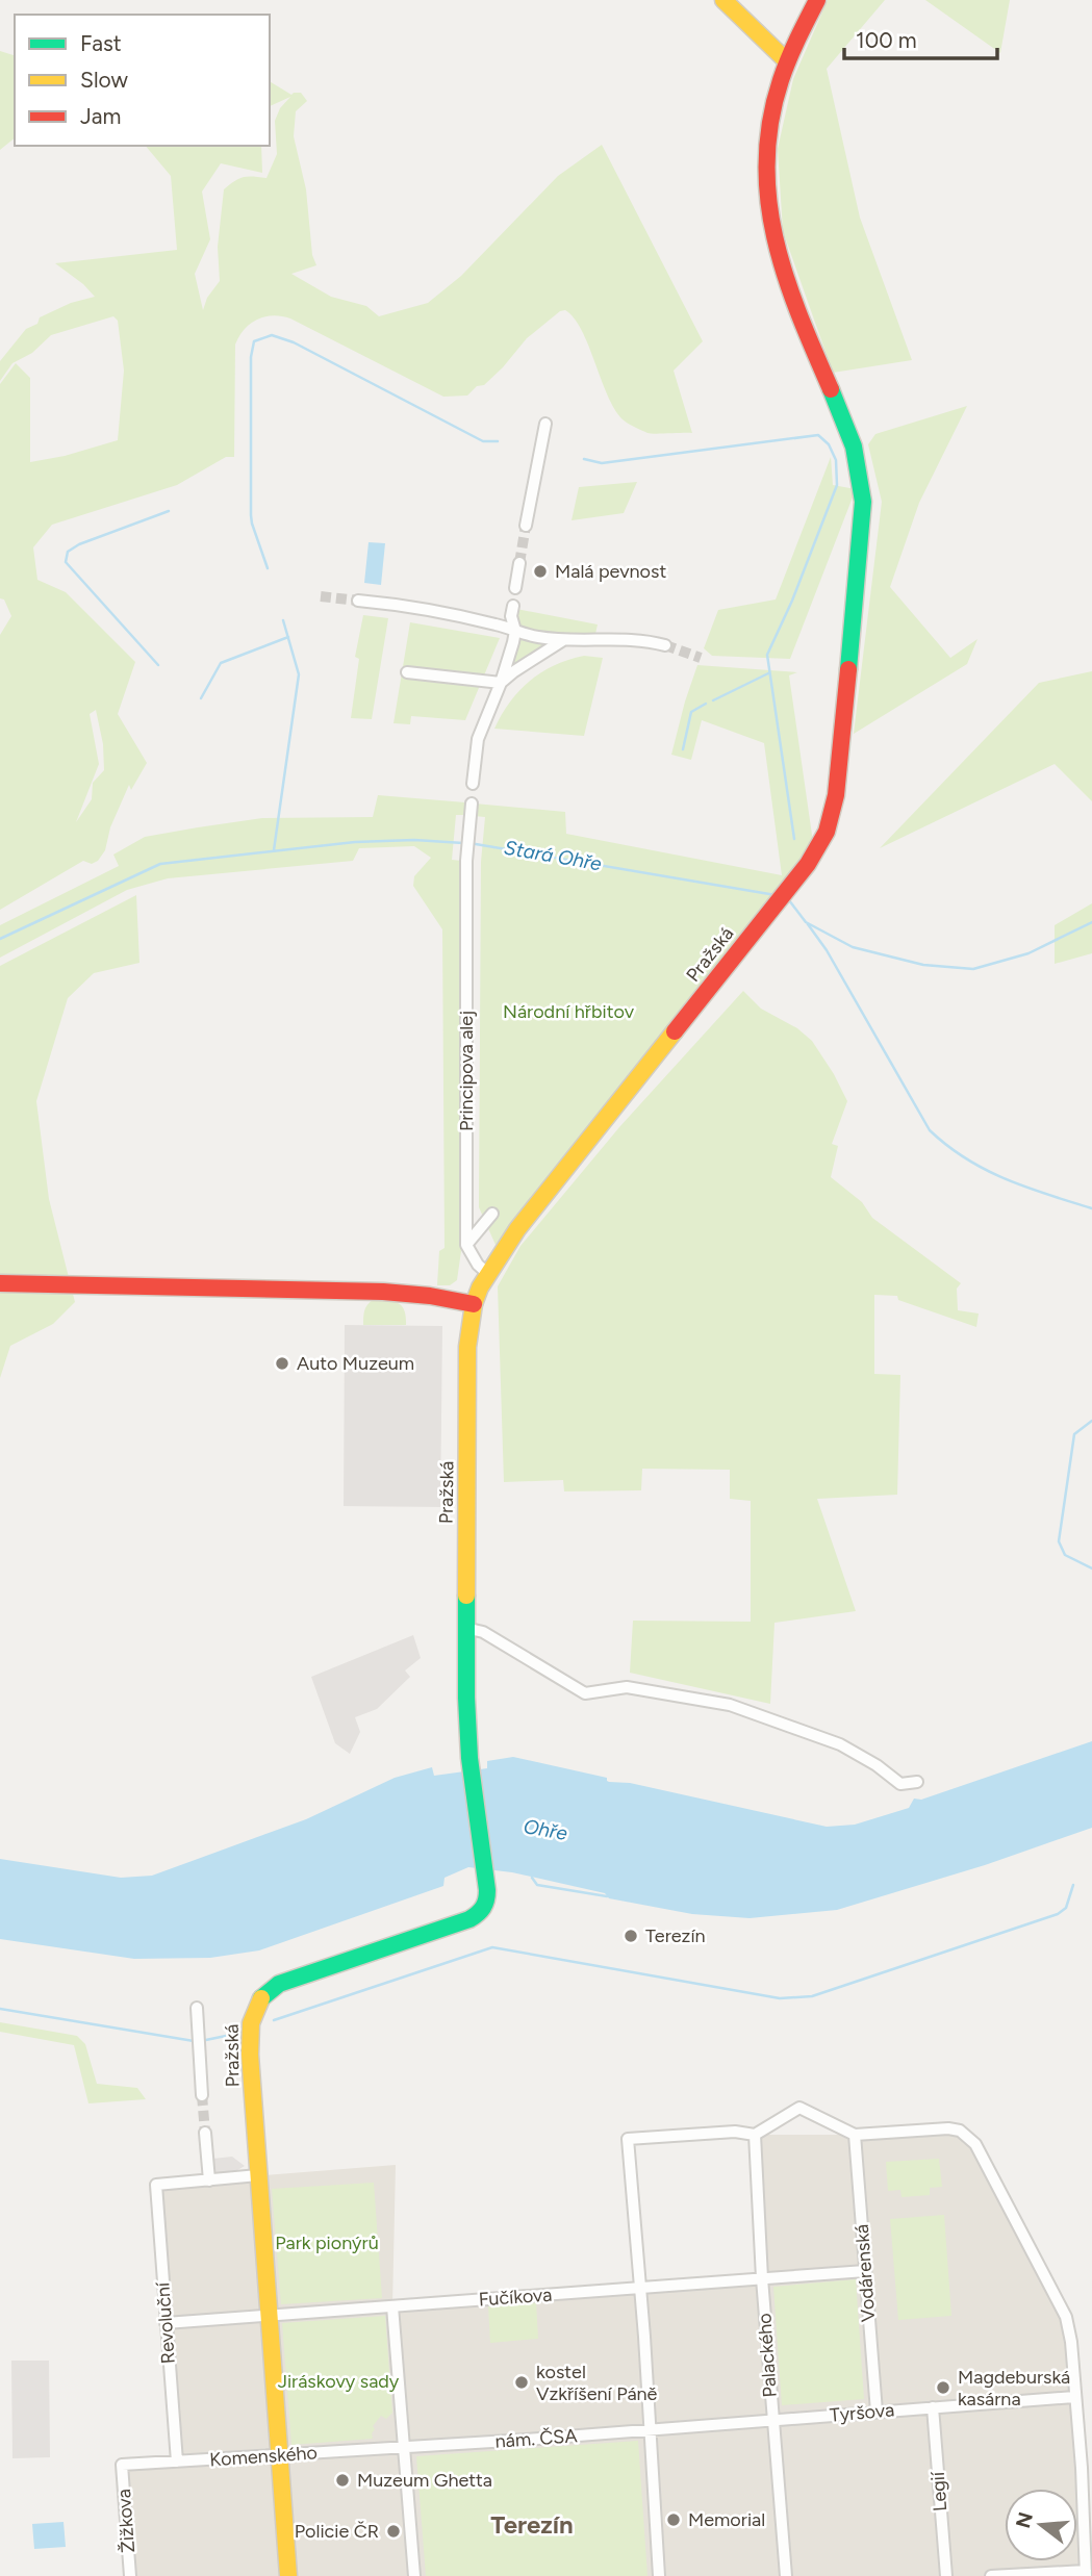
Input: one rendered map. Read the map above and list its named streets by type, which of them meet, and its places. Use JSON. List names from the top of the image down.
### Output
{
  "streets": {
    "main road": ["Pražská"],
    "street": [
      "Principova alej",
      "Vodárenská",
      "Fučíkova",
      "Revoluční",
      "Palackého",
      "Tyršova",
      "nám. ČSA",
      "Komenského",
      "Legií",
      "Žižkova"
    ]
  },
  "crossings": [
    ["Pražská", "Fučíkova"],
    ["Pražská", "Komenského"],
    ["Vodárenská", "Fučíkova"],
    ["Vodárenská", "Tyršova"],
    ["Fučíkova", "Revoluční"],
    ["Fučíkova", "Palackého"],
    ["Revoluční", "Komenského"],
    ["Palackého", "Tyršova"],
    ["Tyršova", "nám. ČSA"],
    ["Tyršova", "Legií"],
    ["nám. ČSA", "Komenského"],
    ["Komenského", "Žižkova"]
  ],
  "districts": ["Terezín"],
  "water": ["Stará Ohře", "Ohře"],
  "parks": ["Národní hřbitov", "Park pionýrů", "Jiráskovy sady"],
  "places": [
    "Malá pevnost",
    "Auto Muzeum",
    "Terezín",
    "kostel Vzkříšení Páně",
    "Magdeburská kasárna",
    "Muzeum Ghetta",
    "Memorial",
    "Policie ČR"
  ],
  "legend": ["Fast", "Slow", "Jam"],
  "scale_bar": "100 m",
  "north": "left"
}
